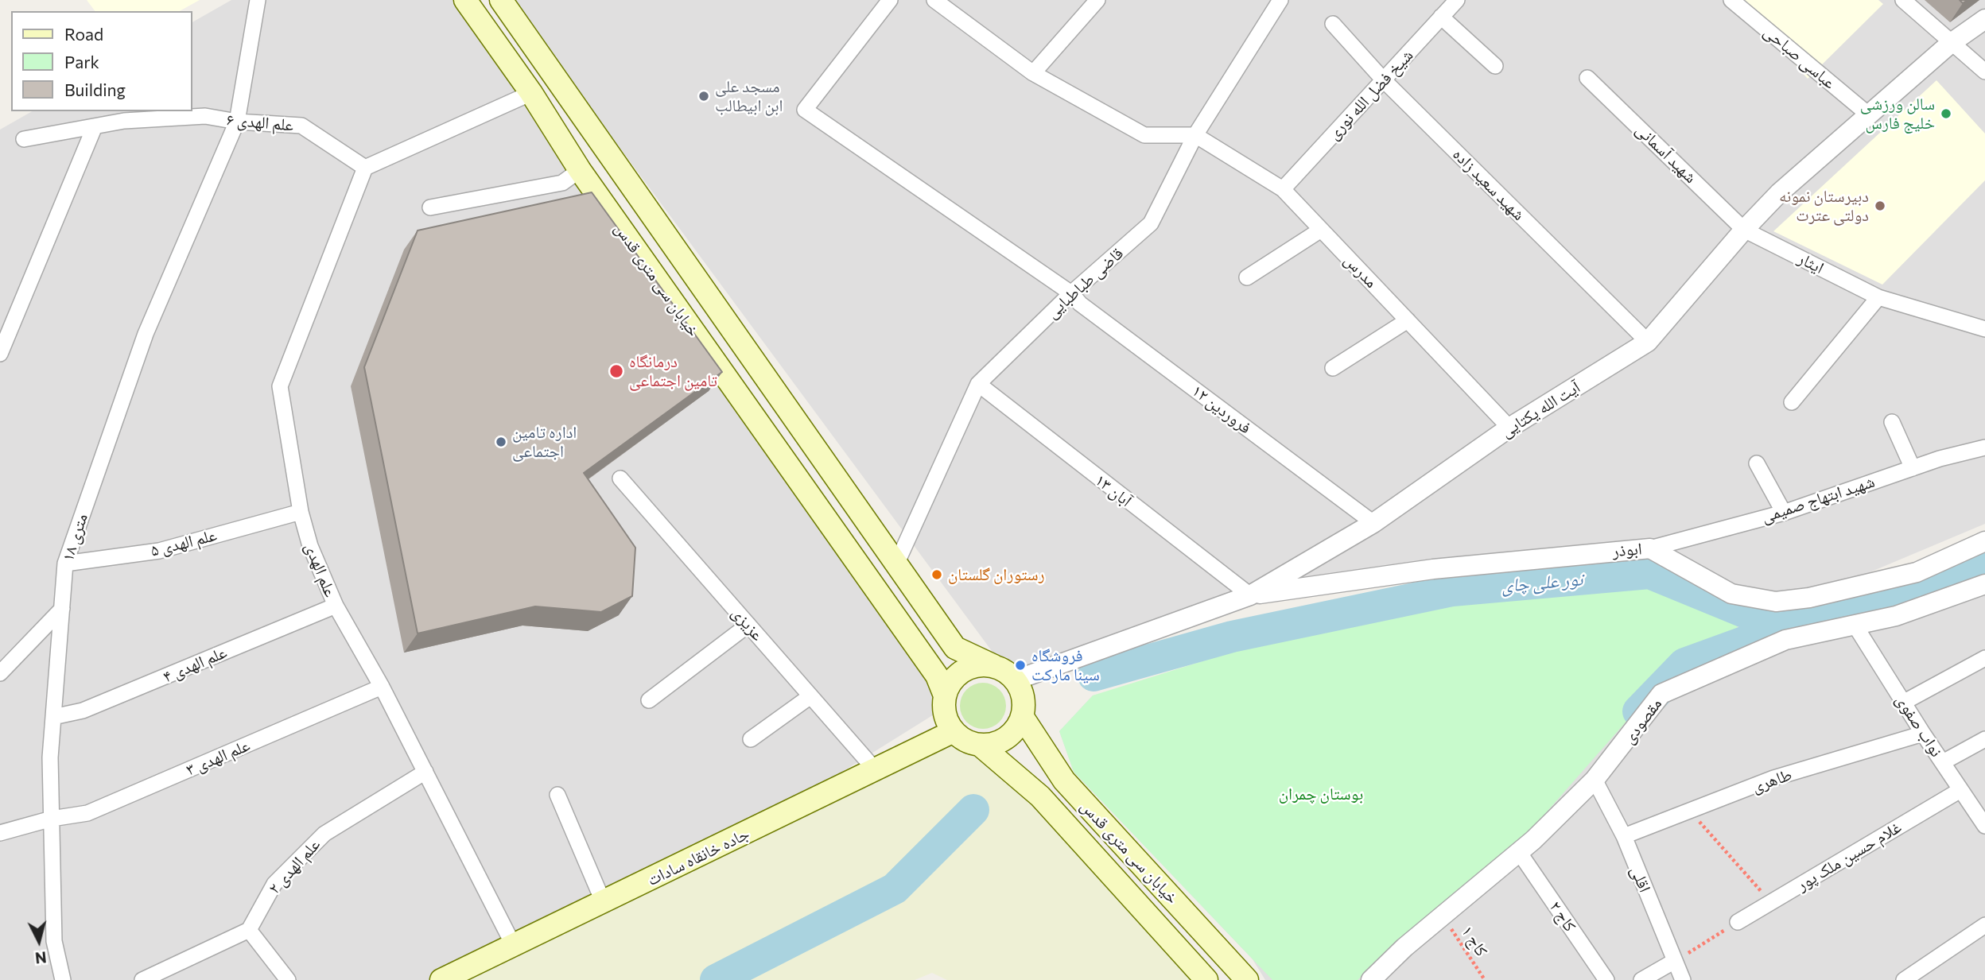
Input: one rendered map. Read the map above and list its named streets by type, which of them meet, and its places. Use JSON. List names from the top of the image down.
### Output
{
  "streets": {
    "main road": ["خیابان سی متری قدس", "جاده خانقاه سادات"],
    "street": [
      "عباسی صباحی",
      "شیخ فضل الله نوری",
      "علم الهدی ۶",
      "شهید آسمانی",
      "شهید سعید زاده",
      "ایثار",
      "مدرس",
      "قاضی طباطبایی",
      "۱۲ فروردین",
      "آیت الله یکتایی",
      "۱۳ آبان",
      "شهید ابتهاج صمیمی",
      "۱۸ متری",
      "علم الهدی ۵",
      "ابوذر",
      "علم الهدی",
      "عزیزی",
      "علم الهدی ۴",
      "مقصودی",
      "نواب صفوی",
      "علم الهدی ۳",
      "طاهری",
      "غلام حسین ملک پور",
      "علم الهدی ۲",
      "اقلی",
      "کاج ۲"
    ],
    "path": ["کاج ۱"]
  },
  "crossings": [
    ["عباسی صباحی", "آیت الله یکتایی"],
    ["شیخ فضل الله نوری", "شهید سعید زاده"],
    ["شیخ فضل الله نوری", "مدرس"],
    ["علم الهدی ۶", "۱۸ متری"],
    ["علم الهدی ۶", "علم الهدی"],
    ["شهید آسمانی", "ایثار"],
    ["شهید آسمانی", "آیت الله یکتایی"],
    ["شهید سعید زاده", "آیت الله یکتایی"],
    ["ایثار", "آیت الله یکتایی"],
    ["مدرس", "قاضی طباطبایی"],
    ["مدرس", "آیت الله یکتایی"],
    ["خیابان سی متری قدس", "قاضی طباطبایی"],
    ["خیابان سی متری قدس", "آیت الله یکتایی"],
    ["خیابان سی متری قدس", "جاده خانقاه سادات"],
    ["قاضی طباطبایی", "۱۲ فروردین"],
    ["قاضی طباطبایی", "۱۳ آبان"],
    ["۱۲ فروردین", "آیت الله یکتایی"],
    ["آیت الله یکتایی", "۱۳ آبان"],
    ["آیت الله یکتایی", "ابوذر"],
    ["آیت الله یکتایی", "جاده خانقاه سادات"],
    ["۱۳ آبان", "ابوذر"],
    ["شهید ابتهاج صمیمی", "ابوذر"],
    ["۱۸ متری", "علم الهدی ۵"],
    ["۱۸ متری", "علم الهدی ۴"],
    ["۱۸ متری", "علم الهدی ۳"],
    ["علم الهدی ۵", "علم الهدی"],
    ["علم الهدی", "علم الهدی ۴"],
    ["علم الهدی", "علم الهدی ۳"],
    ["علم الهدی", "جاده خانقاه سادات"],
    ["علم الهدی", "علم الهدی ۲"],
    ["عزیزی", "جاده خانقاه سادات"],
    ["مقصودی", "نواب صفوی"],
    ["مقصودی", "اقلی"],
    ["مقصودی", "کاج ۲"],
    ["مقصودی", "کاج ۱"],
    ["نواب صفوی", "طاهری"],
    ["نواب صفوی", "غلام حسین ملک پور"],
    ["طاهری", "اقلی"]
  ],
  "water": ["نور علی چای"],
  "parks": ["بوستان چمران"],
  "places": [
    "مسجد علی ابن ابیطالب",
    "سالن ورزشی خلیج فارس",
    "دبیرستان نمونه دولتی عترت",
    "درمانگاه تامین اجتماعی",
    "اداره تامین اجتماعی",
    "رستوران گلستان",
    "فروشگاه سینا مارکت"
  ],
  "legend": ["Road", "Park", "Building"],
  "north": "bottom"
}
